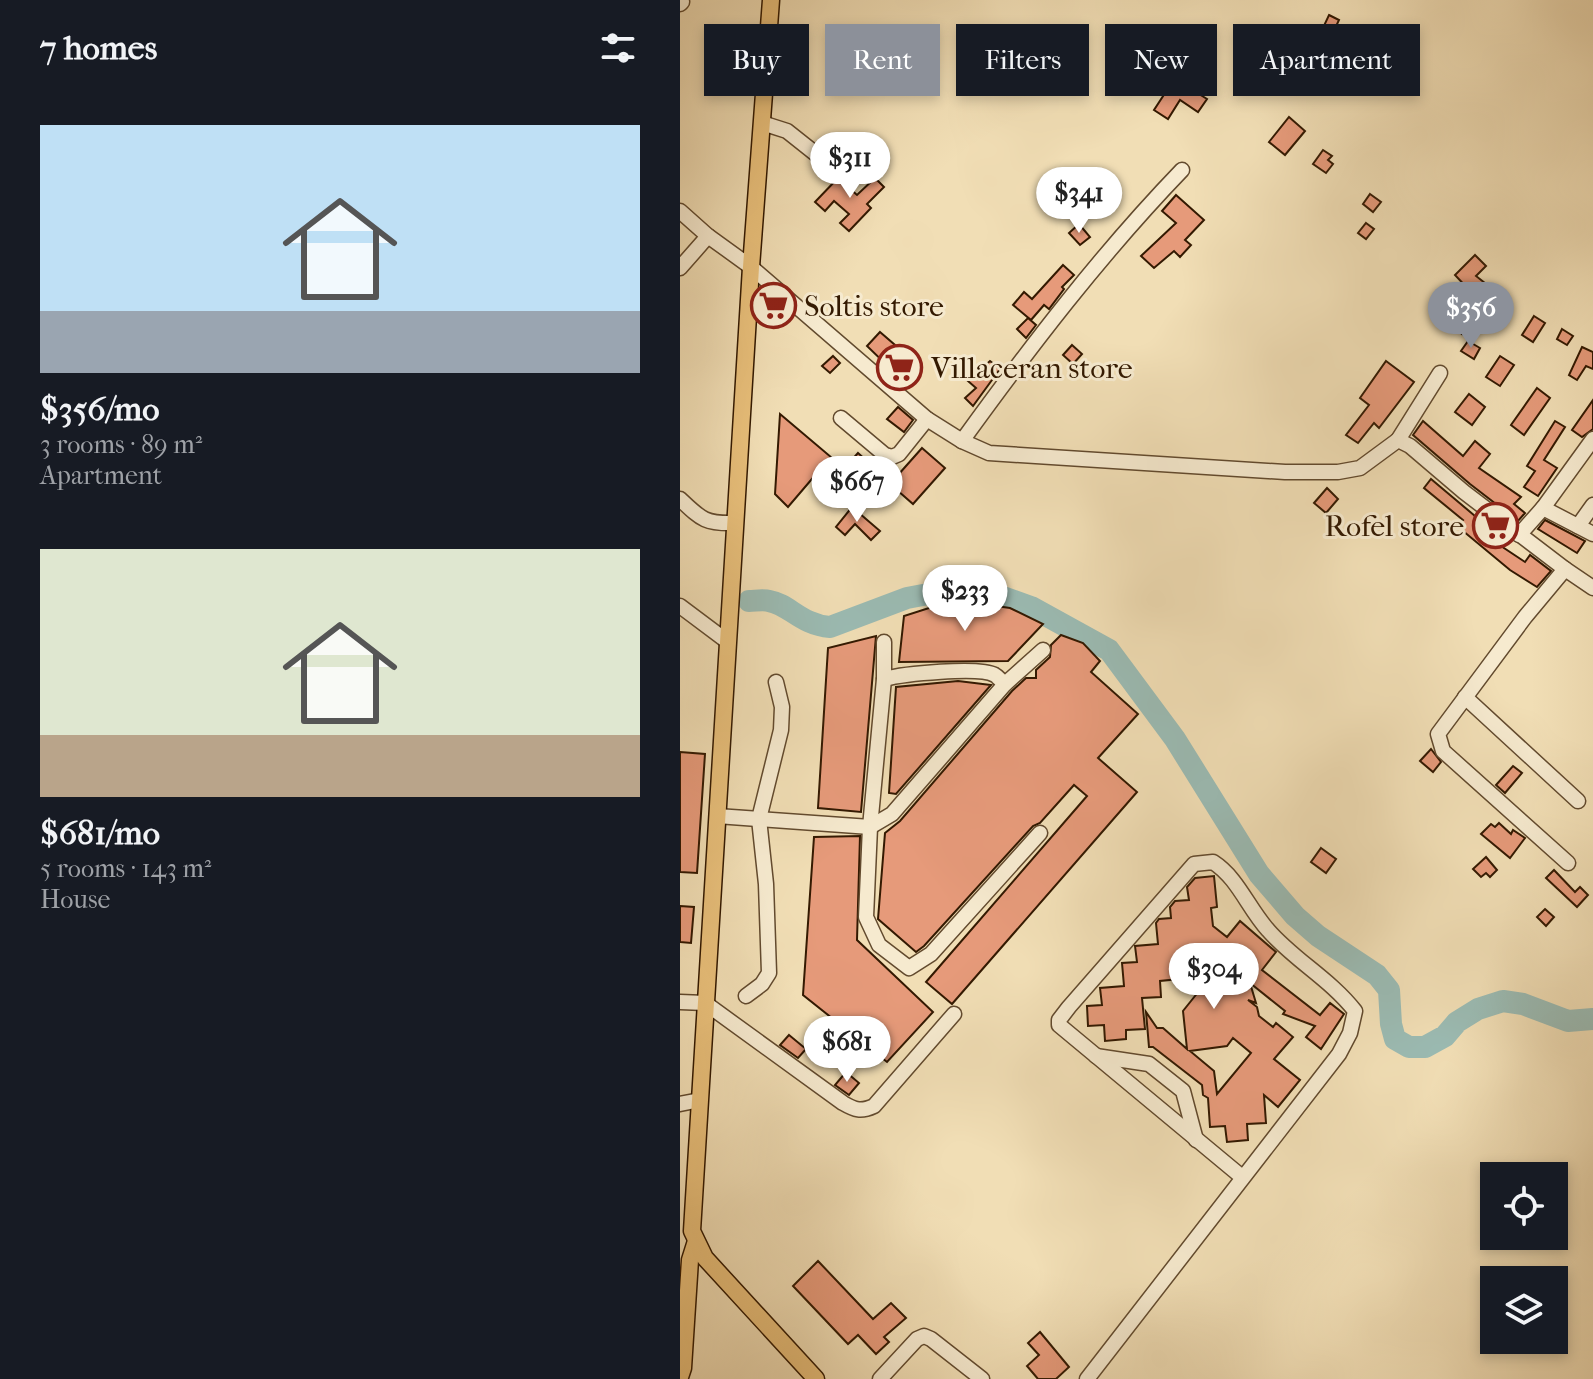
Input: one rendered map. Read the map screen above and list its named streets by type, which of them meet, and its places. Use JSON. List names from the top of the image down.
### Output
{
  "places": {
    "supermarket": ["Soltis store", "Villaceran store", "Rofel store"]
  },
  "page": {
    "heading": "7 homes",
    "chip": [
      "Buy",
      "Rent",
      "Filters",
      "New",
      "Apartment"
    ],
    "list": [
      {
        "name": "$356/mo",
        "note": "3 rooms · 89 m² · Apartment"
      },
      {
        "name": "$681/mo",
        "note": "5 rooms · 143 m² · House"
      }
    ],
    "price": [
      "$311",
      "$341",
      "$356",
      "$667",
      "$233",
      "$304",
      "$681"
    ]
  }
}
